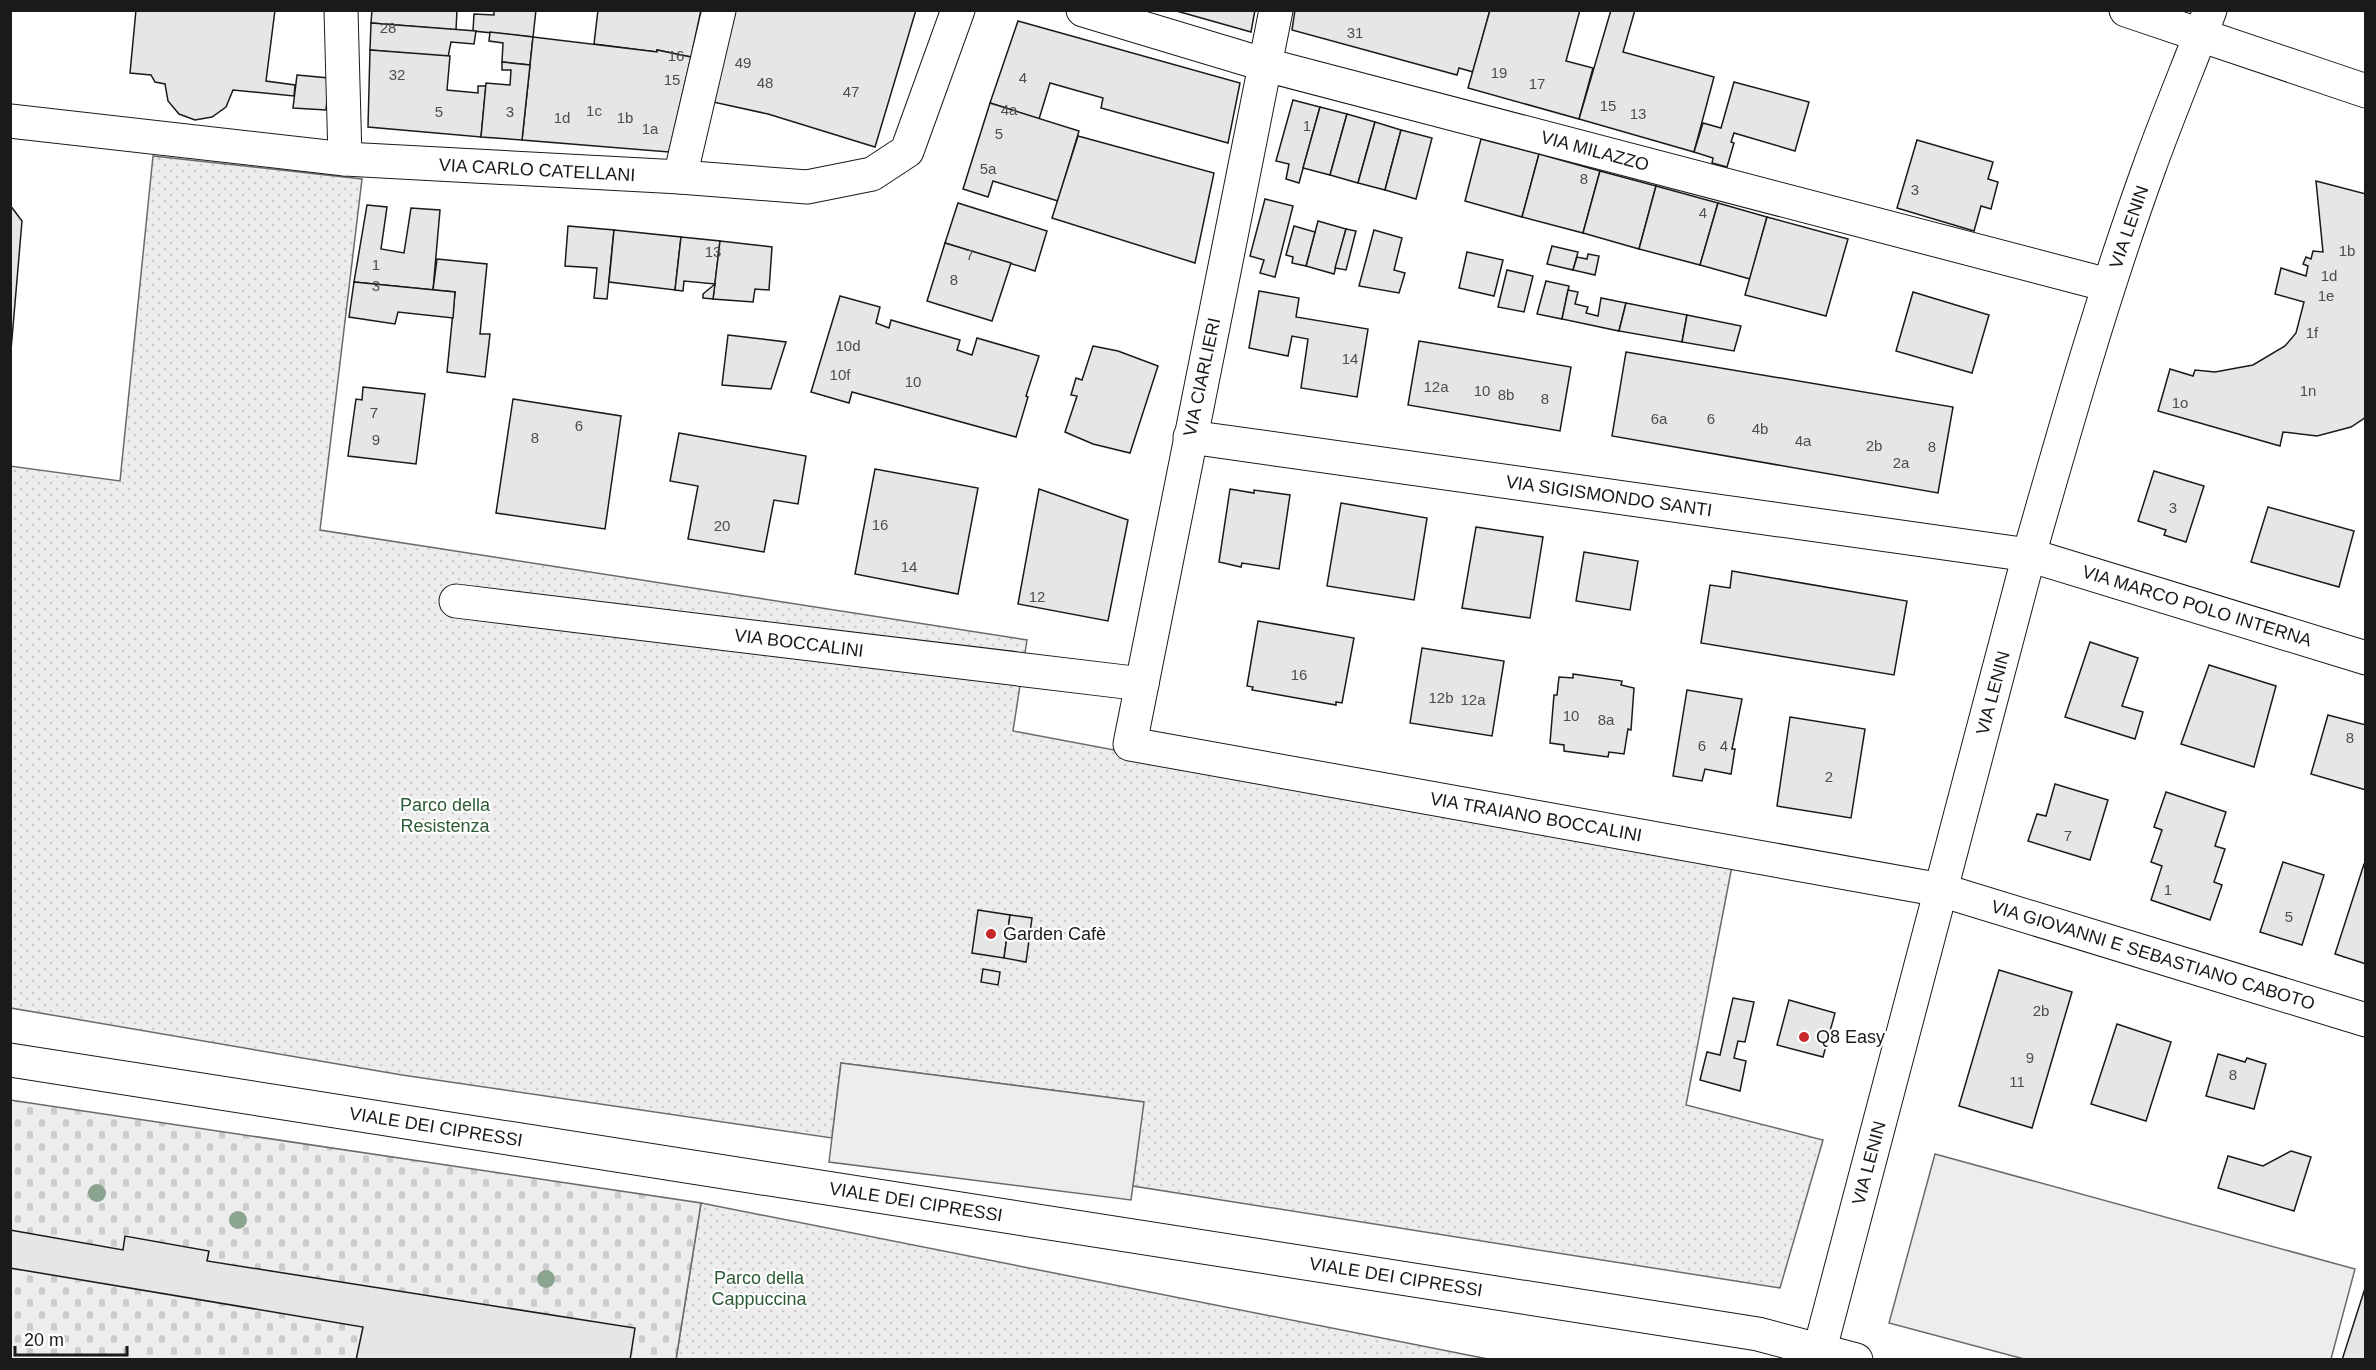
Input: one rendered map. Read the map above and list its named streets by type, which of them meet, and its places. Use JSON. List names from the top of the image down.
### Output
{
  "streets": {
    "street": [
      "VIA MILAZZO",
      "VIA CARLO CATELLANI",
      "VIA LENIN",
      "VIA CIARLIERI",
      "VIA SIGISMONDO SANTI",
      "VIA MARCO POLO INTERNA",
      "VIA BOCCALINI",
      "VIA TRAIANO BOCCALINI",
      "VIA GIOVANNI E SEBASTIANO CABOTO",
      "VIALE DEI CIPRESSI"
    ]
  },
  "crossings": [
    ["VIA MILAZZO", "VIA LENIN"],
    ["VIA MILAZZO", "VIA CIARLIERI"],
    ["VIA LENIN", "VIA SIGISMONDO SANTI"],
    ["VIA LENIN", "VIA MARCO POLO INTERNA"],
    ["VIA LENIN", "VIA TRAIANO BOCCALINI"],
    ["VIA LENIN", "VIA GIOVANNI E SEBASTIANO CABOTO"],
    ["VIA LENIN", "VIALE DEI CIPRESSI"],
    ["VIA CIARLIERI", "VIA SIGISMONDO SANTI"],
    ["VIA CIARLIERI", "VIA BOCCALINI"],
    ["VIA CIARLIERI", "VIA TRAIANO BOCCALINI"],
    ["VIA SIGISMONDO SANTI", "VIA MARCO POLO INTERNA"],
    ["VIA TRAIANO BOCCALINI", "VIA GIOVANNI E SEBASTIANO CABOTO"]
  ],
  "parks": ["Parco della Resistenza", "Parco della Cappuccina"],
  "places": ["Garden Cafè", "Q8 Easy"],
  "house_numbers": [
    "28",
    "31",
    "16",
    "49",
    "19",
    "32",
    "4",
    "15",
    "48",
    "17",
    "47",
    "15",
    "4a",
    "1c",
    "5",
    "3",
    "13",
    "1d",
    "1b",
    "1",
    "1a",
    "5",
    "5a",
    "8",
    "3",
    "4",
    "1b",
    "13",
    "7",
    "1",
    "1d",
    "8",
    "3",
    "1e",
    "1f",
    "10d",
    "14",
    "10f",
    "10",
    "12a",
    "10",
    "1n",
    "8b",
    "8",
    "1o",
    "7",
    "6a",
    "6",
    "6",
    "4b",
    "8",
    "9",
    "4a",
    "2b",
    "8",
    "2a",
    "3",
    "16",
    "20",
    "14",
    "12",
    "16",
    "12b",
    "12a",
    "10",
    "8a",
    "8",
    "6",
    "4",
    "2",
    "7",
    "1",
    "5",
    "2b",
    "9",
    "8",
    "11"
  ],
  "scale_bar": "20 m"
}
